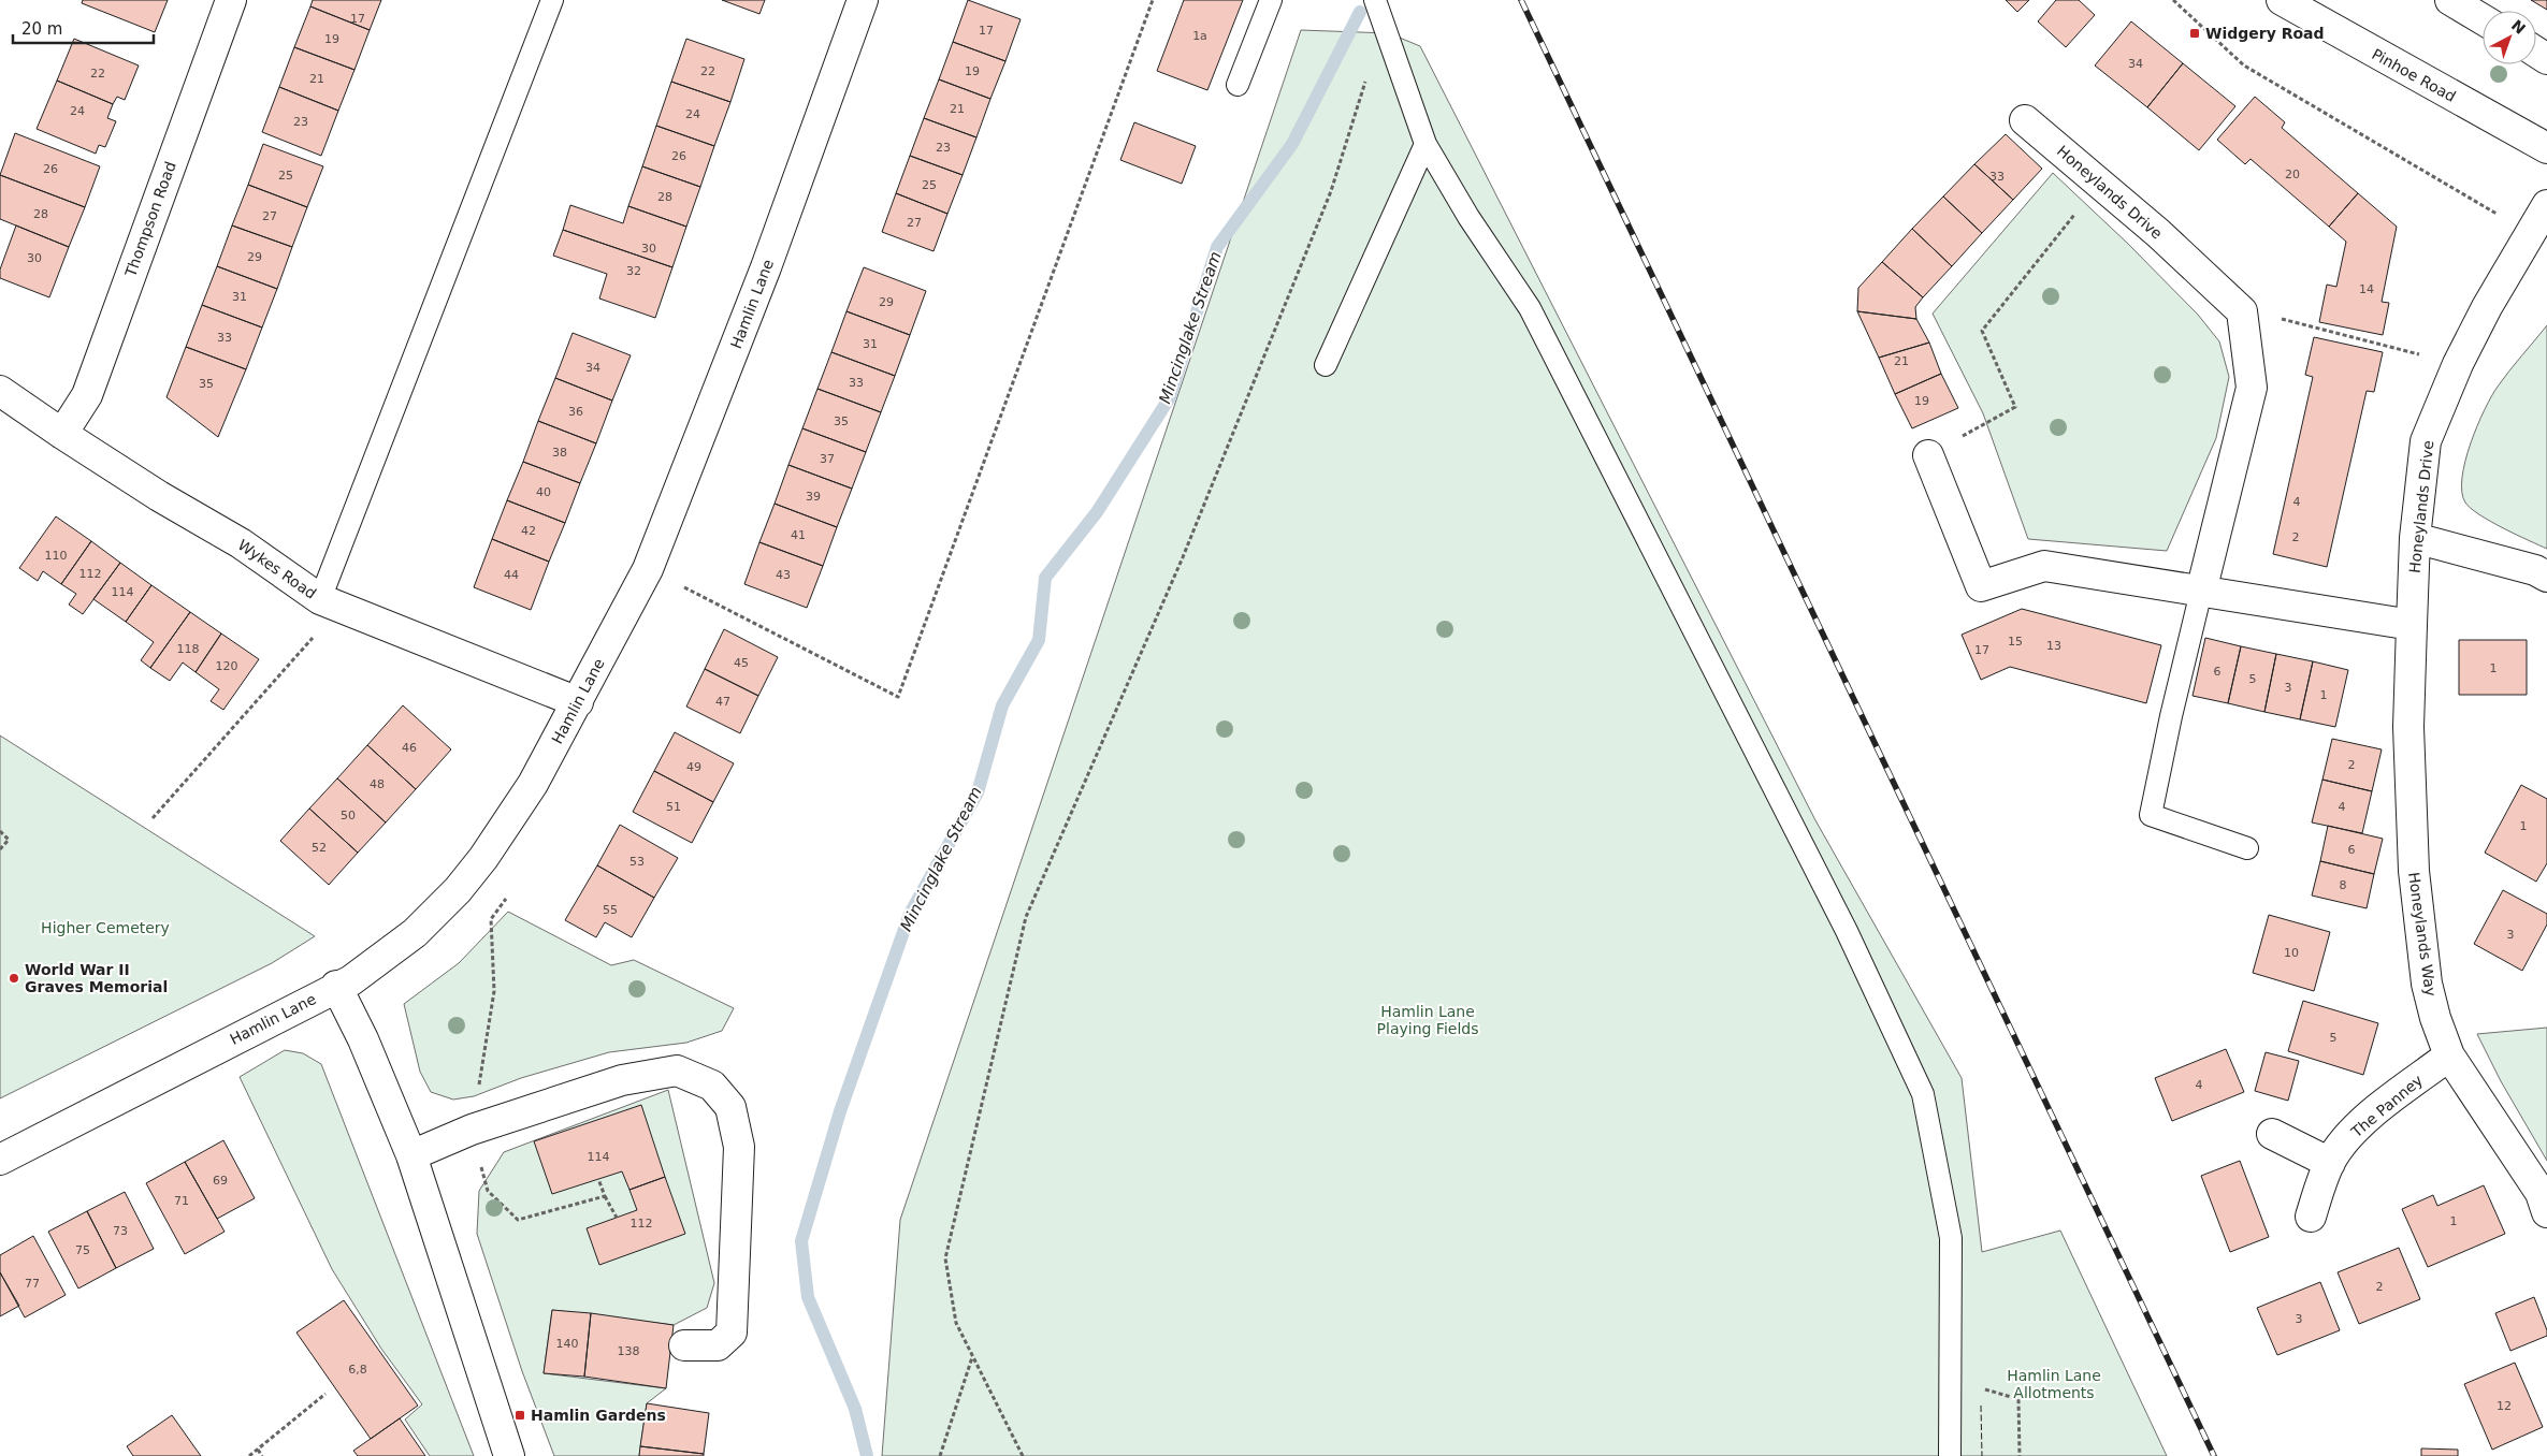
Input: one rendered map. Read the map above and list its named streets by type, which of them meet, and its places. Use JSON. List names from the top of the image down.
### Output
{
  "streets": {
    "street": [
      "Pinhoe Road",
      "Honeylands Drive",
      "Thompson Road",
      "Hamlin Lane",
      "Wykes Road",
      "Honeylands Way",
      "The Panney"
    ]
  },
  "crossings": [
    ["Honeylands Drive", "Honeylands Way"],
    ["Thompson Road", "Wykes Road"],
    ["Hamlin Lane", "Wykes Road"],
    ["Honeylands Way", "The Panney"]
  ],
  "water": ["Mincinglake Stream"],
  "parks": ["Higher Cemetery", "Hamlin Lane Playing Fields", "Hamlin Lane Allotments"],
  "places": {
    "transit": ["Widgery Road", "Hamlin Gardens"],
    "other": ["World War II Graves Memorial"]
  },
  "house_numbers": [
    "17",
    "17",
    "1a",
    "19",
    "34",
    "22",
    "19",
    "22",
    "21",
    "21",
    "24",
    "24",
    "23",
    "23",
    "26",
    "26",
    "20",
    "25",
    "33",
    "25",
    "28",
    "28",
    "27",
    "27",
    "30",
    "29",
    "30",
    "32",
    "14",
    "31",
    "29",
    "33",
    "31",
    "21",
    "34",
    "33",
    "35",
    "19",
    "36",
    "35",
    "38",
    "37",
    "40",
    "39",
    "4",
    "42",
    "41",
    "2",
    "110",
    "112",
    "44",
    "43",
    "114",
    "15",
    "13",
    "118",
    "17",
    "45",
    "120",
    "1",
    "6",
    "5",
    "3",
    "1",
    "47",
    "46",
    "2",
    "49",
    "48",
    "51",
    "4",
    "50",
    "1",
    "52",
    "6",
    "53",
    "8",
    "55",
    "3",
    "10",
    "5",
    "4",
    "114",
    "69",
    "71",
    "1",
    "112",
    "73",
    "75",
    "77",
    "2",
    "3",
    "140",
    "138",
    "6,8",
    "12"
  ],
  "scale_bar": "20 m",
  "north": "top right"
}
